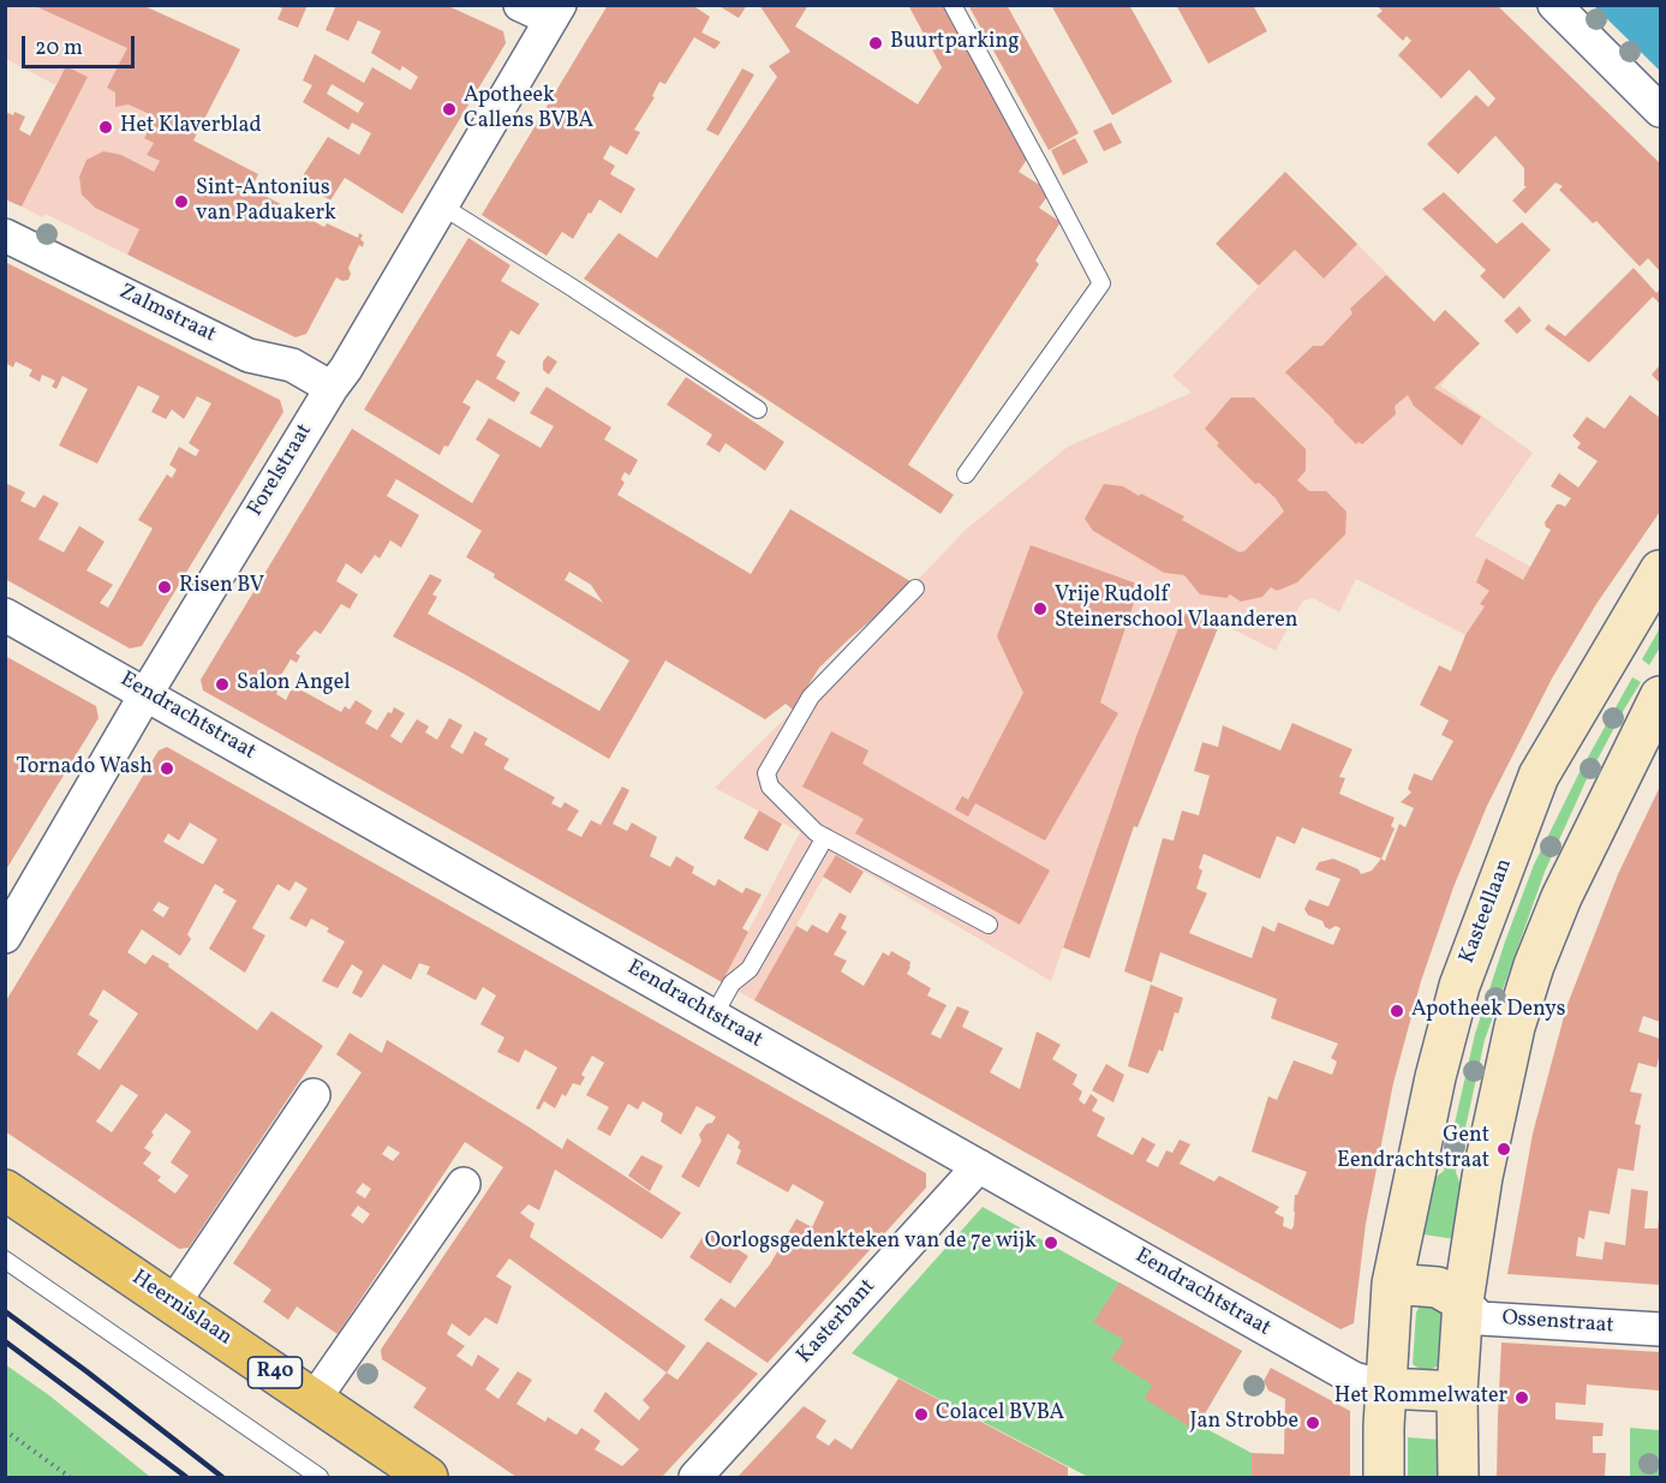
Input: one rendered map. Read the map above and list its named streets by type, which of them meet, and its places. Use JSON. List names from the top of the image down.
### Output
{
  "streets": {
    "main road": ["Heernislaan", "R40"],
    "street": [
      "Zalmstraat",
      "Forelstraat",
      "Eendrachtstraat",
      "Kasteellaan",
      "Kasterbant",
      "Ossenstraat"
    ]
  },
  "crossings": [
    ["Zalmstraat", "Forelstraat"],
    ["Forelstraat", "Eendrachtstraat"],
    ["Eendrachtstraat", "Kasteellaan"],
    ["Eendrachtstraat", "Kasterbant"]
  ],
  "places": [
    "Buurtparking",
    "Apotheek Callens BVBA",
    "Het Klaverblad",
    "Sint-Antonius van Paduakerk",
    "Risen BV",
    "Vrije Rudolf Steinerschool Vlaanderen",
    "Salon Angel",
    "Tornado Wash",
    "Apotheek Denys",
    "Gent Eendrachtstraat",
    "Oorlogsgedenkteken van de 7e wijk",
    "Het Rommelwater",
    "Colacel BVBA",
    "Jan Strobbe"
  ],
  "scale_bar": "20 m"
}
